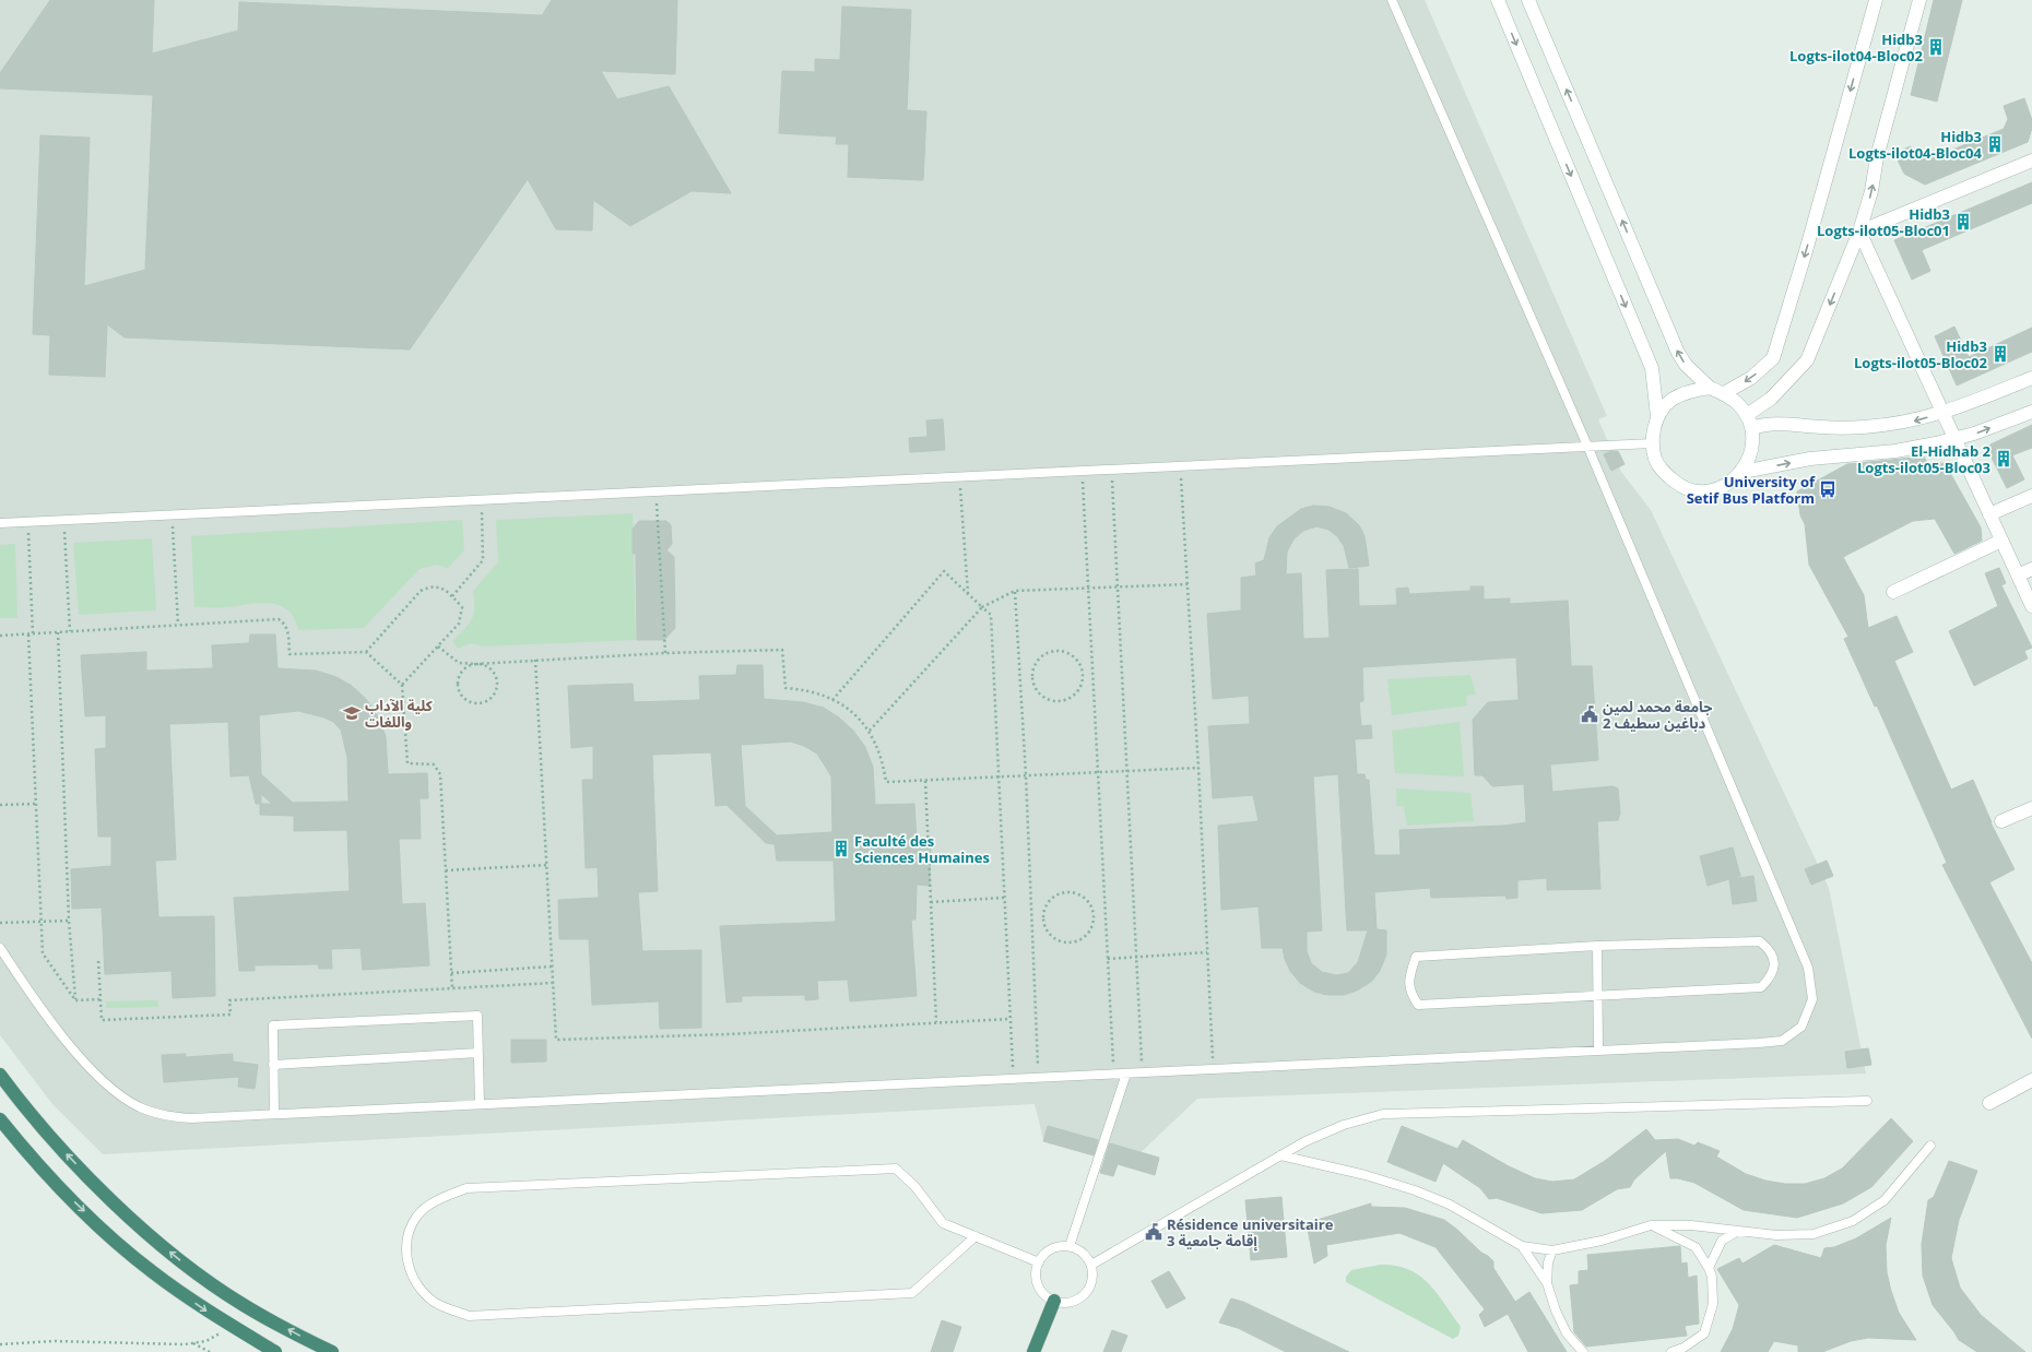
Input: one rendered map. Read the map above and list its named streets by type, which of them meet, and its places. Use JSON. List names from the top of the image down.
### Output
{
  "places": {
    "building": [
      "Hidb3 Logts-ilot04-Bloc02",
      "Hidb3 Logts-ilot04-Bloc04",
      "Hidb3 Logts-ilot05-Bloc01",
      "Hidb3 Logts-ilot05-Bloc02",
      "El-Hidhab 2 Logts-ilot05-Bloc03",
      "Faculté des Sciences Humaines"
    ],
    "bus stop": ["University of Setif Bus Platform"],
    "school or university": ["كلية الآداب واللغات"],
    "public building": ["جامعة محمد لمين دباغين سطيف 2", "Résidence universitaire إقامة جامعية 3"]
  }
}
